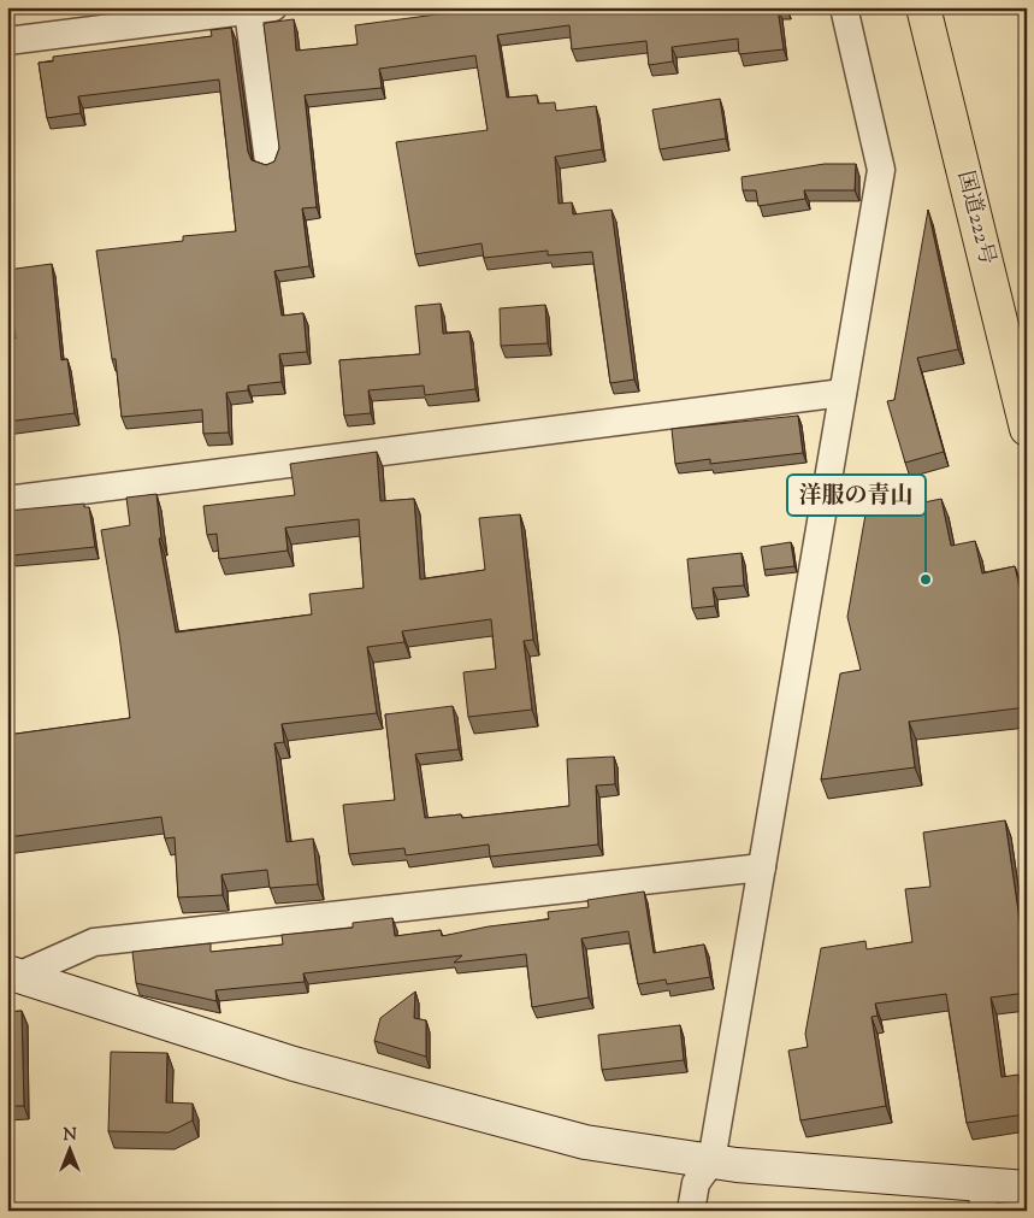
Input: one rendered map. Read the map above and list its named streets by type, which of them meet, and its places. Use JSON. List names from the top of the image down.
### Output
{
  "streets": {
    "highway": ["国道222号"]
  },
  "places": ["洋服の青山"],
  "north": "top"
}
